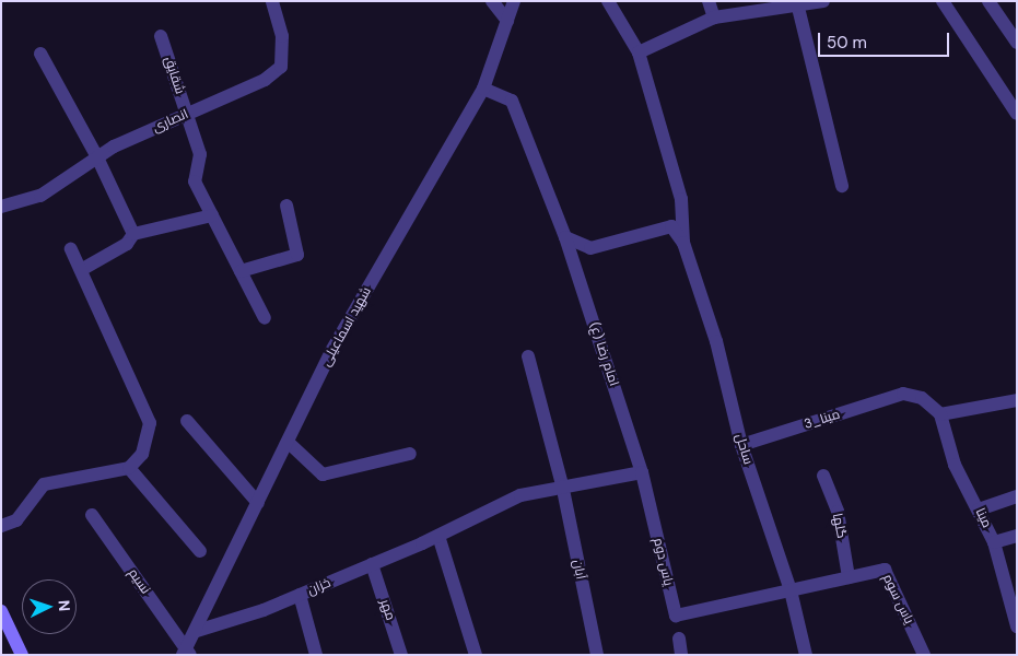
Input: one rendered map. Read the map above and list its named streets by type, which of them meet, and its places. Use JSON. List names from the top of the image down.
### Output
{
  "streets": {
    "street": [
      "شقایق",
      "انصاری",
      "شهید اسماعیلی",
      "امام رضا (ع)",
      "مینا_3",
      "ساحل",
      "مینا",
      "گلها",
      "یاس دوم",
      "آبان",
      "نسیم",
      "خزان",
      "یاس سوم",
      "مهر"
    ]
  },
  "crossings": [
    ["شقایق", "انصاری"],
    ["شهید اسماعیلی", "نسیم"],
    ["شهید اسماعیلی", "خزان"],
    ["امام رضا (ع)", "یاس دوم"],
    ["مینا_3", "ساحل"],
    ["مینا_3", "مینا"],
    ["ساحل", "یاس دوم"],
    ["ساحل", "یاس سوم"],
    ["گلها", "یاس سوم"],
    ["یاس دوم", "یاس سوم"],
    ["آبان", "خزان"],
    ["خزان", "مهر"]
  ],
  "scale_bar": "50 m",
  "north": "right"
}
